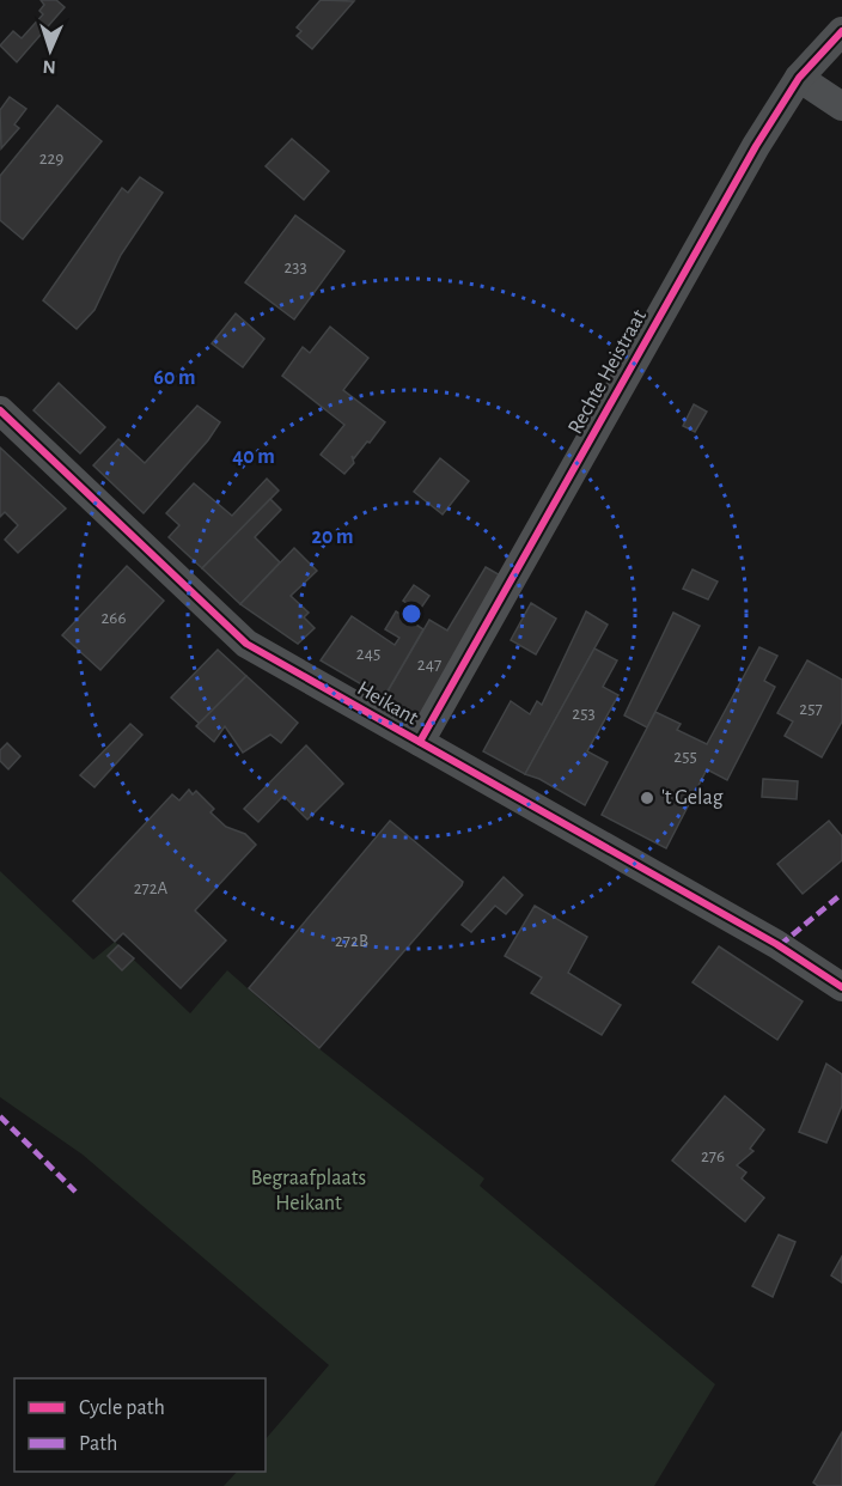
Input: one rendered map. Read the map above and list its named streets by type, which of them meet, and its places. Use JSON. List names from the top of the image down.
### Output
{
  "streets": {
    "street": ["Rechte Heistraat", "Heikant"]
  },
  "crossings": [
    ["Rechte Heistraat", "Heikant"]
  ],
  "parks": ["Begraafplaats Heikant"],
  "places": ["'t Gelag"],
  "house_numbers": [
    "229",
    "233",
    "266",
    "245",
    "247",
    "257",
    "253",
    "255",
    "272A",
    "272B",
    "276"
  ],
  "legend": ["Cycle path", "Path"],
  "north": "bottom",
  "rings": ["60 m", "40 m", "20 m"]
}
